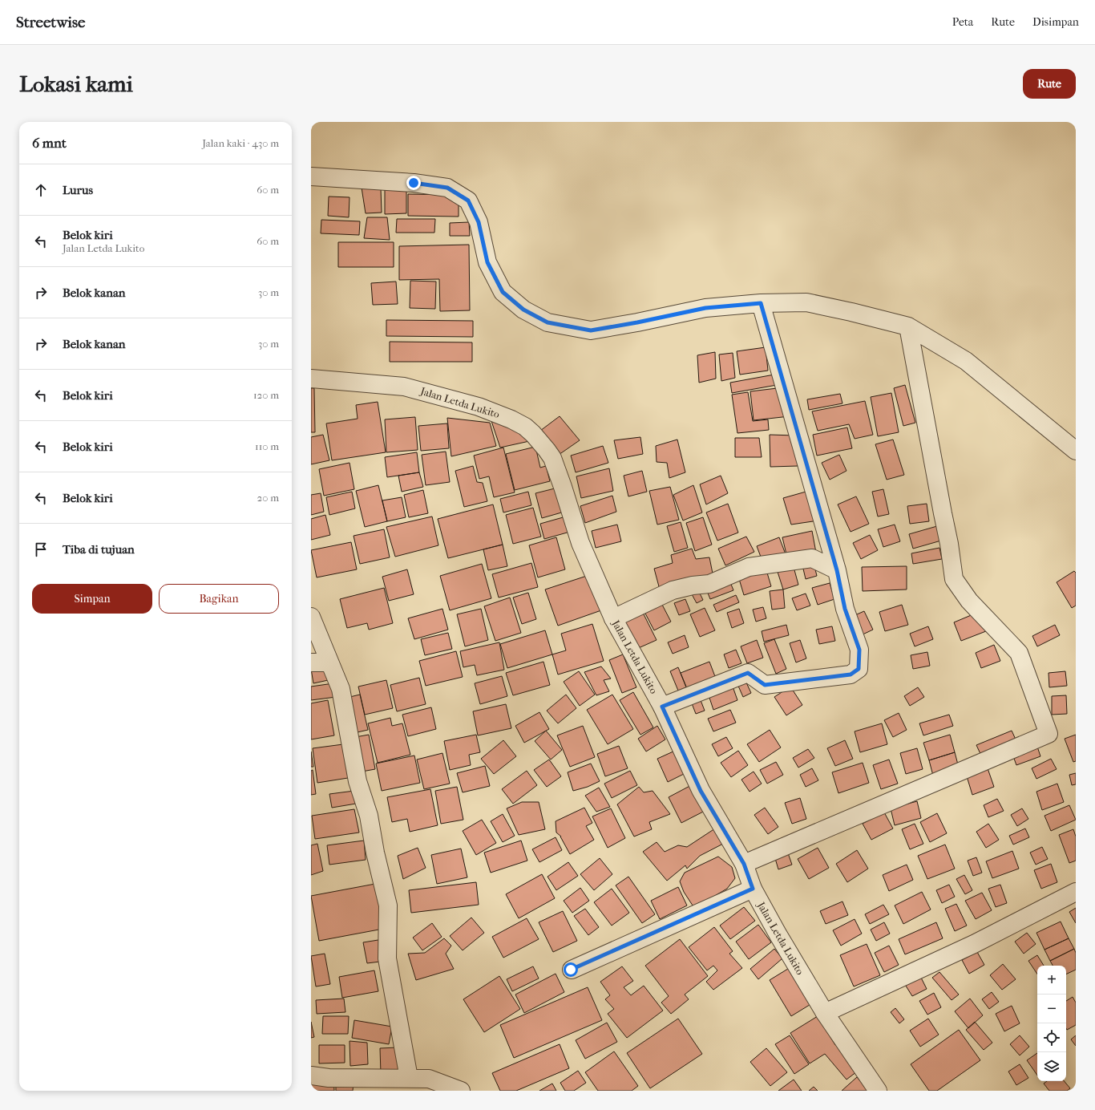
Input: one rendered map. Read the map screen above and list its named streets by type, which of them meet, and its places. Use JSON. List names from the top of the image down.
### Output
{
  "streets": {
    "street": ["Jalan Letda Lukito"]
  },
  "page": {
    "header": "Streetwise",
    "nav": ["Peta", "Rute", "Disimpan"],
    "buttons": [
      "Rute",
      ["Simpan", "Bagikan"]
    ],
    "title": "Lokasi kami",
    "heading": ["6 mnt", "Jalan kaki · 430 m"],
    "list": [
      ["Lurus", "60 m"],
      ["Belok kiri", "Jalan Letda Lukito", "60 m"],
      ["Belok kanan", "30 m"],
      ["Belok kanan", "30 m"],
      ["Belok kiri", "120 m"],
      ["Belok kiri", "110 m"],
      ["Belok kiri", "20 m"],
      "Tiba di tujuan"
    ],
    "map_buttons": ["+", "−"]
  }
}
